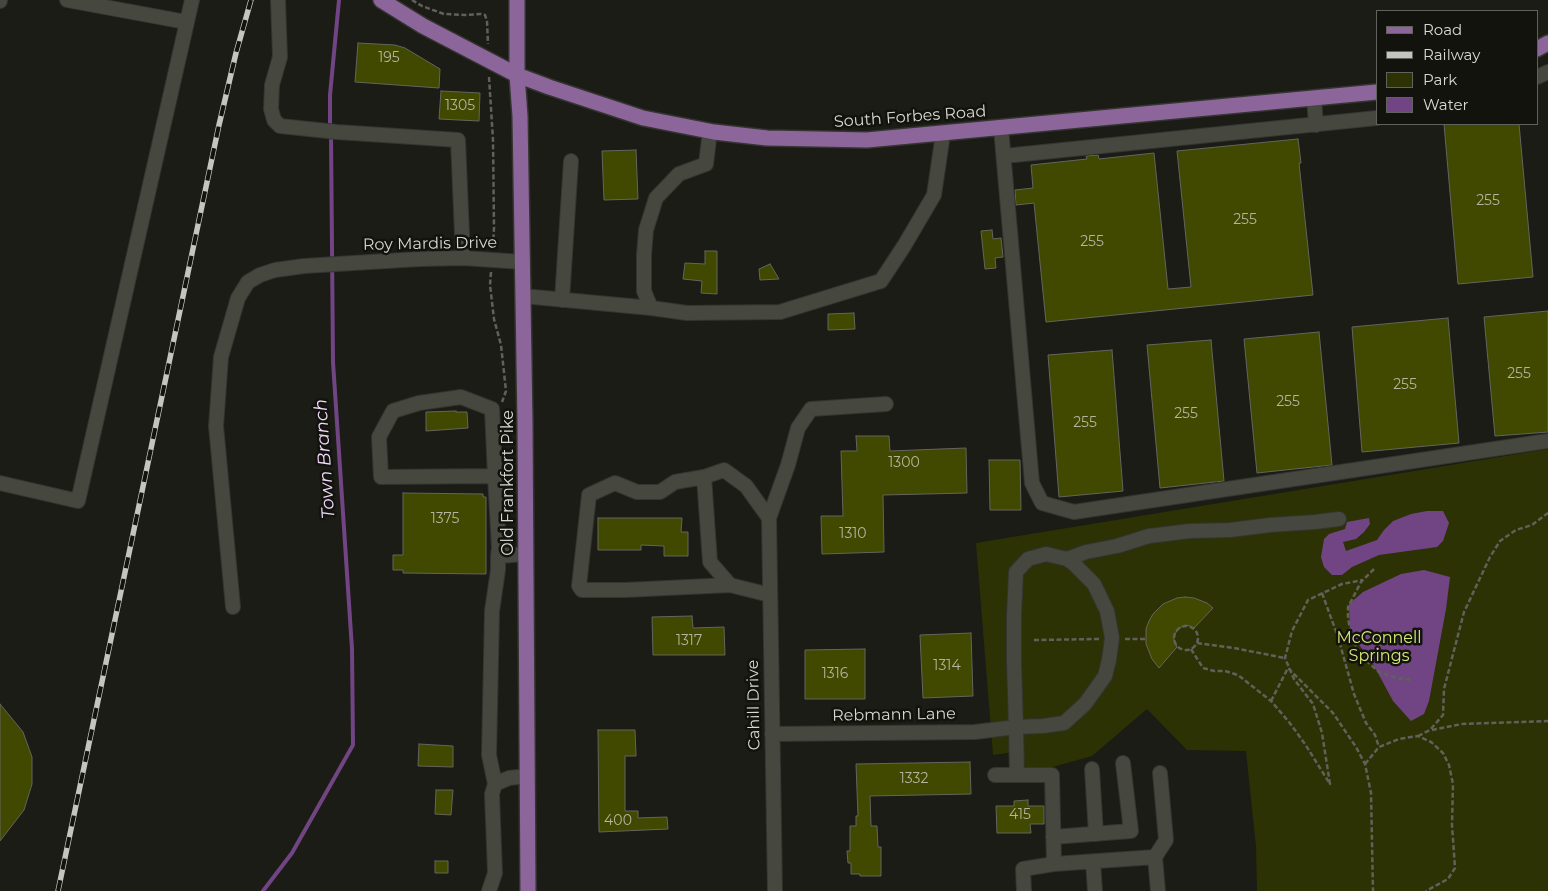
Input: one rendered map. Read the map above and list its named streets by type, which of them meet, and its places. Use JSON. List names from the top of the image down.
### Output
{
  "streets": {
    "main road": ["South Forbes Road", "Old Frankfort Pike"],
    "street": ["Roy Mardis Drive", "Cahill Drive", "Rebmann Lane"]
  },
  "crossings": [
    ["South Forbes Road", "Old Frankfort Pike"],
    ["Roy Mardis Drive", "Old Frankfort Pike"],
    ["Cahill Drive", "Rebmann Lane"]
  ],
  "water": ["Town Branch"],
  "parks": ["McConnell Springs"],
  "house_numbers": [
    "195",
    "1305",
    "255",
    "255",
    "255",
    "255",
    "255",
    "255",
    "255",
    "255",
    "1300",
    "1375",
    "1310",
    "1317",
    "1314",
    "1316",
    "1332",
    "415",
    "400"
  ],
  "legend": [
    "Road",
    "Railway",
    "Park",
    "Water"
  ]
}
